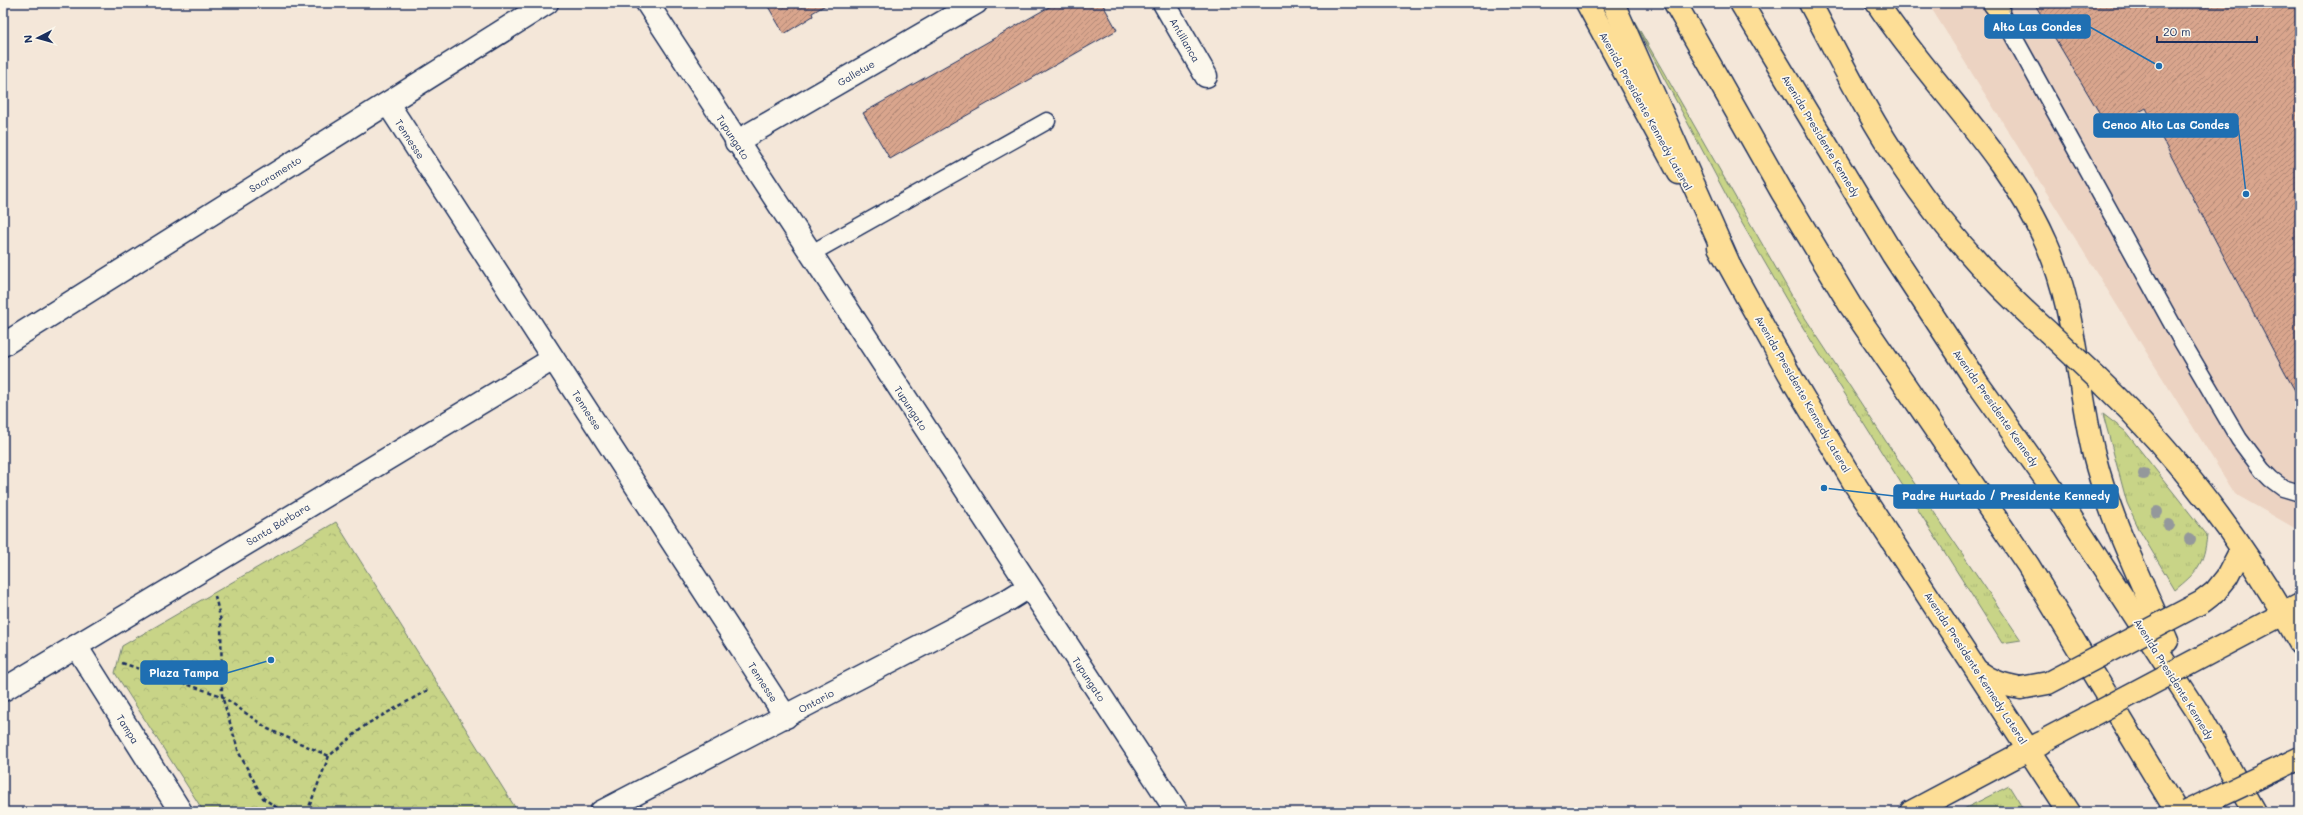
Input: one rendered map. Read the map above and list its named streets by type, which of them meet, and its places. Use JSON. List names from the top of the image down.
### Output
{
  "streets": {
    "main road": ["Avenida Presidente Kennedy Lateral", "Avenida Presidente Kennedy"],
    "street": [
      "Antillanca",
      "Galletue",
      "Tupungato",
      "Tennesse",
      "Sacramento",
      "Santa Bárbara",
      "Ontario",
      "Tampa"
    ]
  },
  "crossings": [
    ["Galletue", "Tupungato"],
    ["Tupungato", "Ontario"],
    ["Tennesse", "Sacramento"],
    ["Tennesse", "Santa Bárbara"],
    ["Tennesse", "Ontario"],
    ["Santa Bárbara", "Tampa"]
  ],
  "places": [
    "Alto Las Condes",
    "Cenco Alto Las Condes",
    "Padre Hurtado / Presidente Kennedy",
    "Plaza Tampa"
  ],
  "scale_bar": "20 m",
  "north": "left"
}
